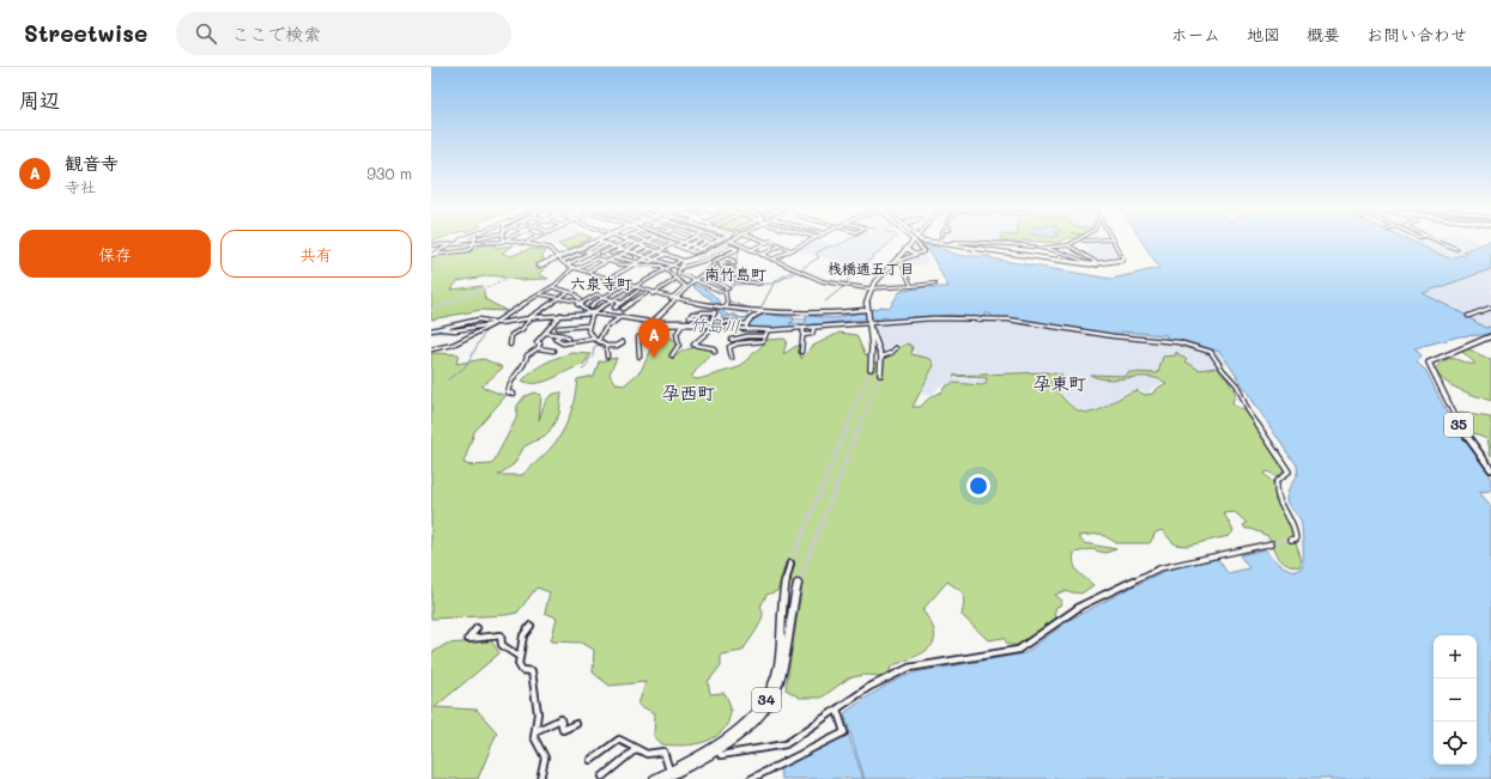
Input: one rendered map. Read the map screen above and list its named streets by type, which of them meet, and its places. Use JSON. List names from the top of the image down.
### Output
{
  "streets": {
    "main road": ["35", "34"]
  },
  "districts": [
    "桟橋通五丁目",
    "南竹島町",
    "六泉寺町",
    "孕東町",
    "孕西町"
  ],
  "water": ["竹島川"],
  "page": {
    "header": "Streetwise",
    "search": "ここで検索",
    "nav": [
      "ホーム",
      "地図",
      "概要",
      "お問い合わせ"
    ],
    "heading": "周辺",
    "list": [
      {
        "mark": "A",
        "name": "観音寺",
        "note": "寺社",
        "value": "930 m"
      }
    ],
    "buttons": ["保存", "共有"],
    "pins": "A",
    "map_buttons": ["+", "−"]
  }
}
